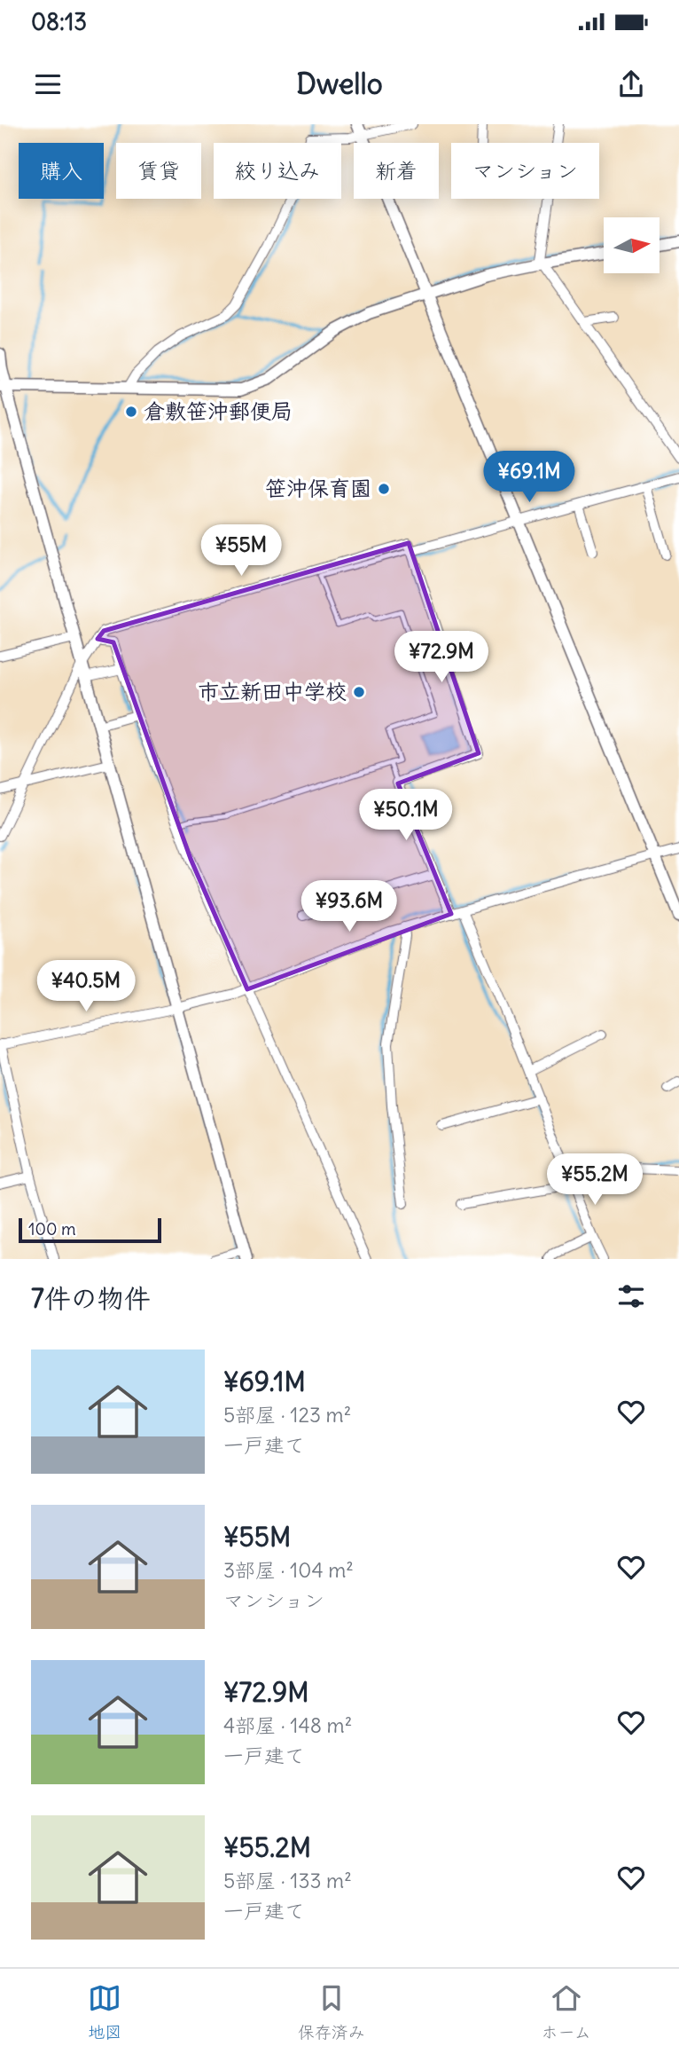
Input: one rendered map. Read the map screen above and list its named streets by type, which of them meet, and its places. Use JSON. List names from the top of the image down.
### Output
{
  "places": ["倉敷笹沖郵便局", "笹沖保育園", "市立新田中学校"],
  "scale_bar": "100 m",
  "north": "right",
  "page": {
    "status": "08:13",
    "header": "Dwello",
    "chip": [
      "購入",
      "賃貸",
      "絞り込み",
      "新着",
      "マンション"
    ],
    "price": [
      "¥69.1M",
      "¥55M",
      "¥72.9M",
      "¥50.1M",
      "¥93.6M",
      "¥40.5M",
      "¥55.2M"
    ],
    "scale": "100 m",
    "heading": "7件の物件",
    "list": [
      {
        "name": "¥69.1M",
        "note": "5部屋 · 123 m² · 一戸建て"
      },
      {
        "name": "¥55M",
        "note": "3部屋 · 104 m² · マンション"
      },
      {
        "name": "¥72.9M",
        "note": "4部屋 · 148 m² · 一戸建て"
      },
      {
        "name": "¥55.2M",
        "note": "5部屋 · 133 m² · 一戸建て"
      }
    ],
    "tabs": ["地図", "保存済み", "ホーム"]
  }
}
